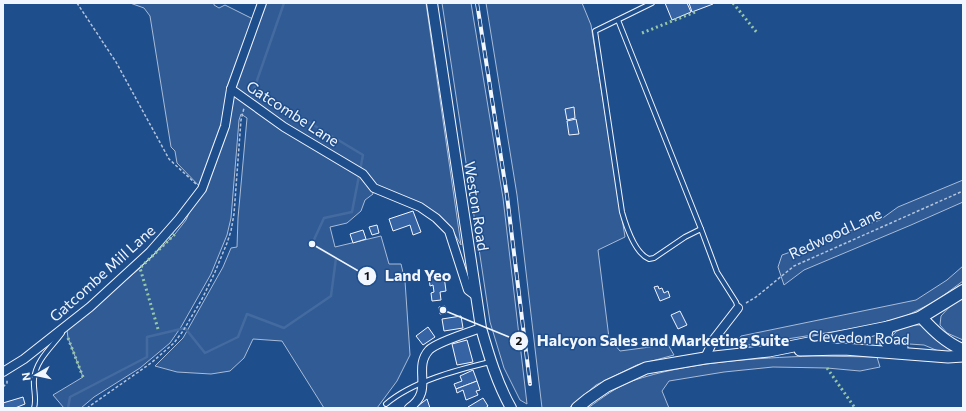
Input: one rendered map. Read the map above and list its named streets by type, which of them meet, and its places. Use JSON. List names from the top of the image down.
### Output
{
  "streets": {
    "main road": ["Clevedon Road"],
    "street": ["Gatcombe Lane", "Weston Road", "Gatcombe Mill Lane"],
    "path": ["Redwood Lane"]
  },
  "crossings": [
    ["Gatcombe Lane", "Weston Road"],
    ["Gatcombe Lane", "Gatcombe Mill Lane"]
  ],
  "places": ["Land Yeo", "Halcyon Sales and Marketing Suite"],
  "north": "left"
}
